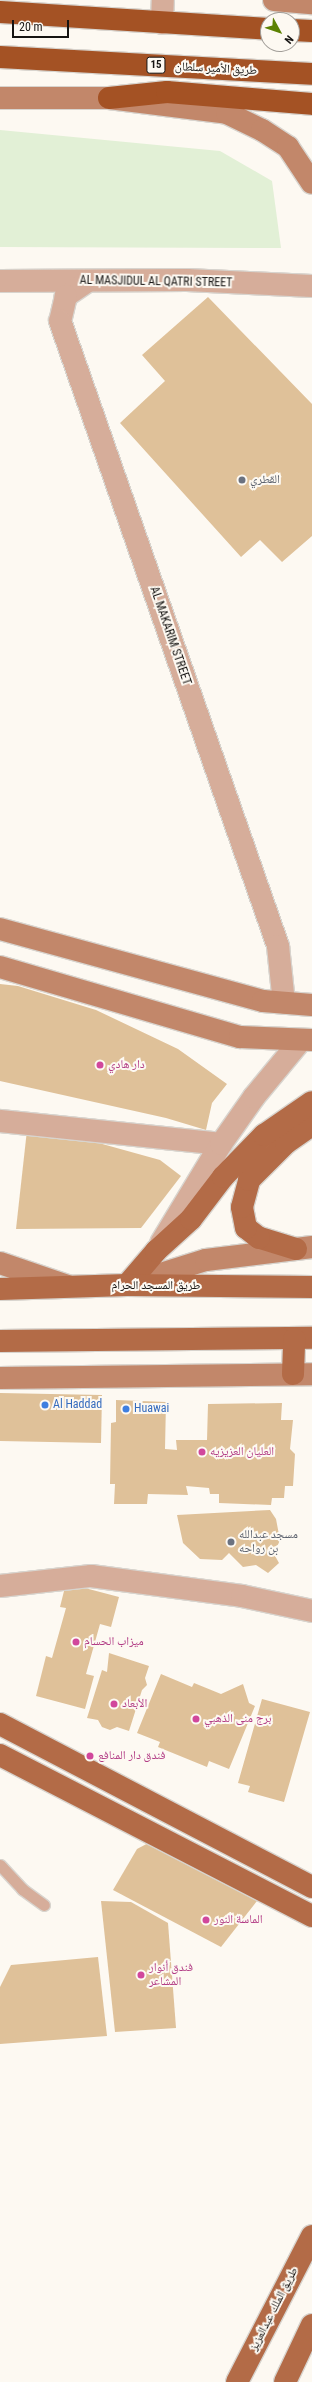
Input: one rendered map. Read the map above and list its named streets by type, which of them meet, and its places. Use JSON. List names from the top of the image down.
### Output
{
  "streets": {
    "highway": ["15", "طريق الأمير سلطان"],
    "main road": ["طريق المسجد الحرام", "طريق الملك عبدالعزيز"],
    "street": ["AL MASJIDUL AL QATRI STREET", "AL MAKARIM STREET"]
  },
  "crossings": [
    ["AL MASJIDUL AL QATRI STREET", "AL MAKARIM STREET"]
  ],
  "places": [
    "القطري",
    "دار هادي",
    "Al Haddad",
    "Huawai",
    "العليان العزيزيه",
    "مسجد عبدالله بن رواحه",
    "ميزاب الحسام",
    "الأبعاد",
    "برج منى الذهبي",
    "فندق دار المنافع",
    "الماسة النور",
    "فندق أنوار المشاعر"
  ],
  "scale_bar": "20 m",
  "north": "bottom right"
}
